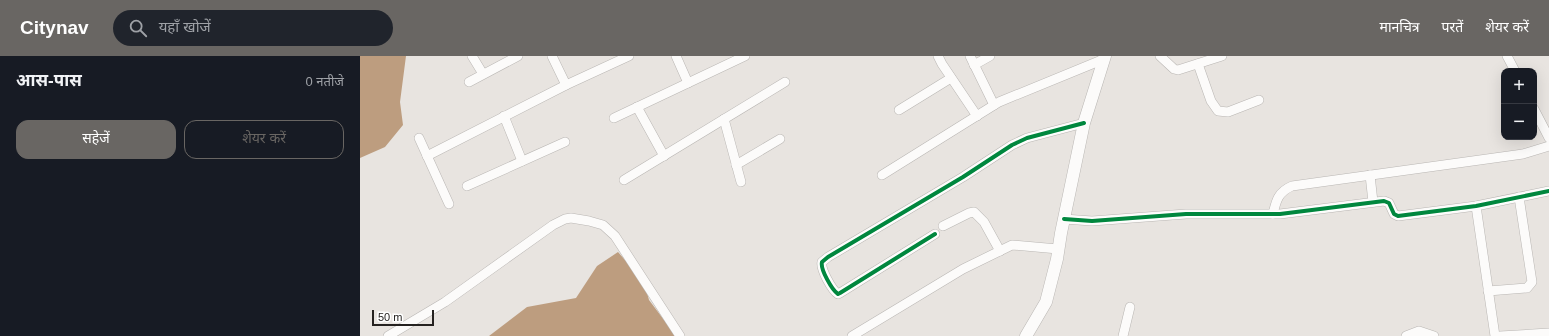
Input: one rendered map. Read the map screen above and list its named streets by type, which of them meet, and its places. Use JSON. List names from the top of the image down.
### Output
{
  "scale_bar": "50 m",
  "page": {
    "header": "Citynav",
    "search": "यहाँ खोजें",
    "nav": ["मानचित्र", "परतें", "शेयर करें"],
    "heading": ["आस-पास", "0 नतीजे"],
    "map_buttons": ["+", "−"],
    "buttons": ["सहेजें", "शेयर करें"],
    "scale": "50 m"
  }
}
